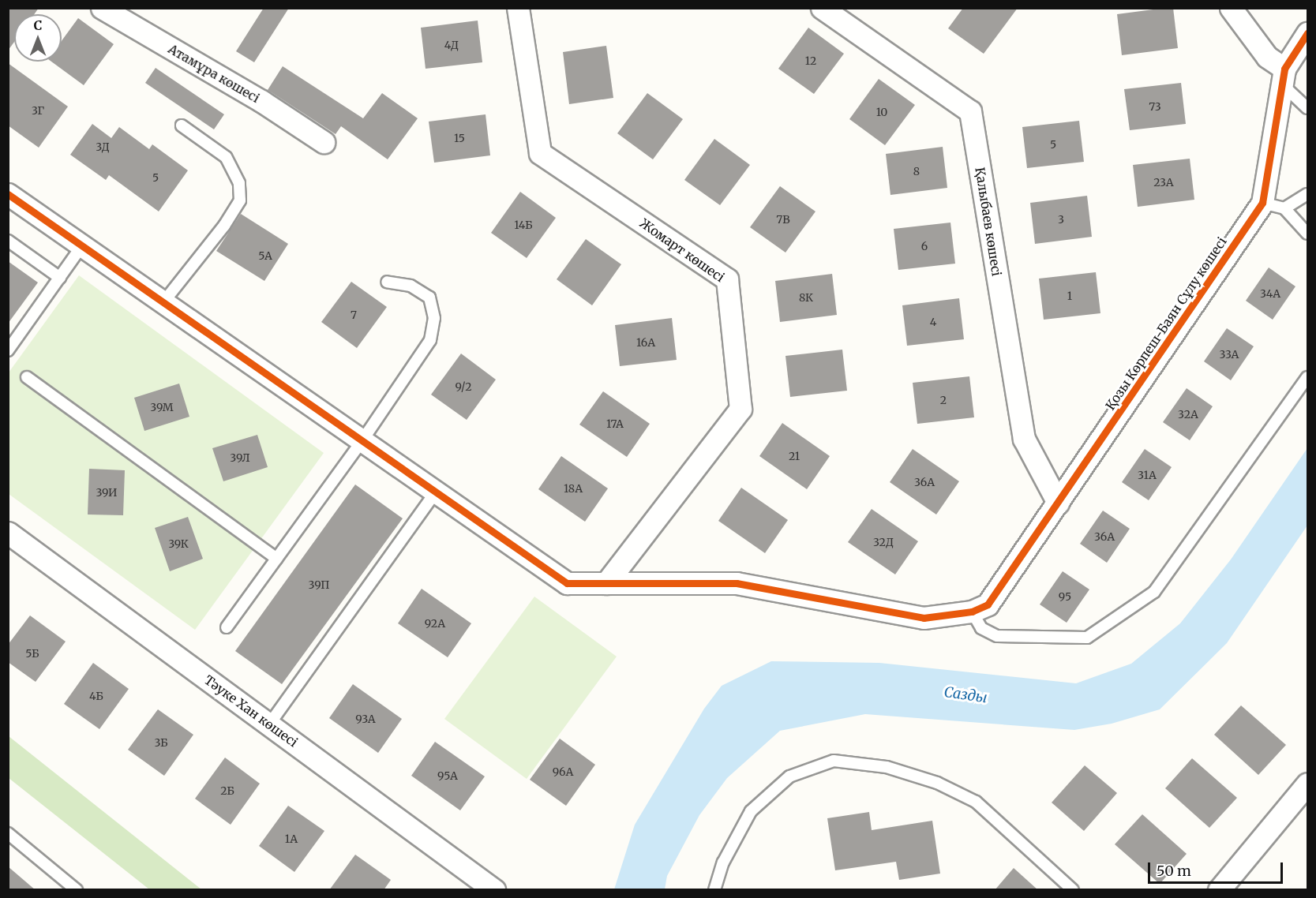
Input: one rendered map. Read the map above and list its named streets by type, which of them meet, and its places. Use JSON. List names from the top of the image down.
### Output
{
  "streets": {
    "street": [
      "Атамұра көшесі",
      "Қалыбаев көшесі",
      "Жомарт көшесі",
      "Қозы Көрпеш-Баян Сұлу көшесі",
      "Тәуке Хан көшесі"
    ]
  },
  "crossings": [
    ["Қалыбаев көшесі", "Қозы Көрпеш-Баян Сұлу көшесі"]
  ],
  "water": ["Сазды"],
  "house_numbers": [
    "4Д",
    "12",
    "73",
    "3Г",
    "10",
    "15",
    "5",
    "3Д",
    "8",
    "5",
    "23А",
    "7В",
    "3",
    "14Б",
    "6",
    "5А",
    "34А",
    "1",
    "8К",
    "7",
    "4",
    "16А",
    "33А",
    "9/2",
    "2",
    "39М",
    "32А",
    "17А",
    "21",
    "39Л",
    "31А",
    "36А",
    "18А",
    "39И",
    "36А",
    "32Д",
    "39К",
    "39П",
    "95",
    "92А",
    "5Б",
    "4Б",
    "93А",
    "3Б",
    "96А",
    "95А",
    "2Б",
    "1А"
  ],
  "scale_bar": "50 m",
  "north": "top"
}
